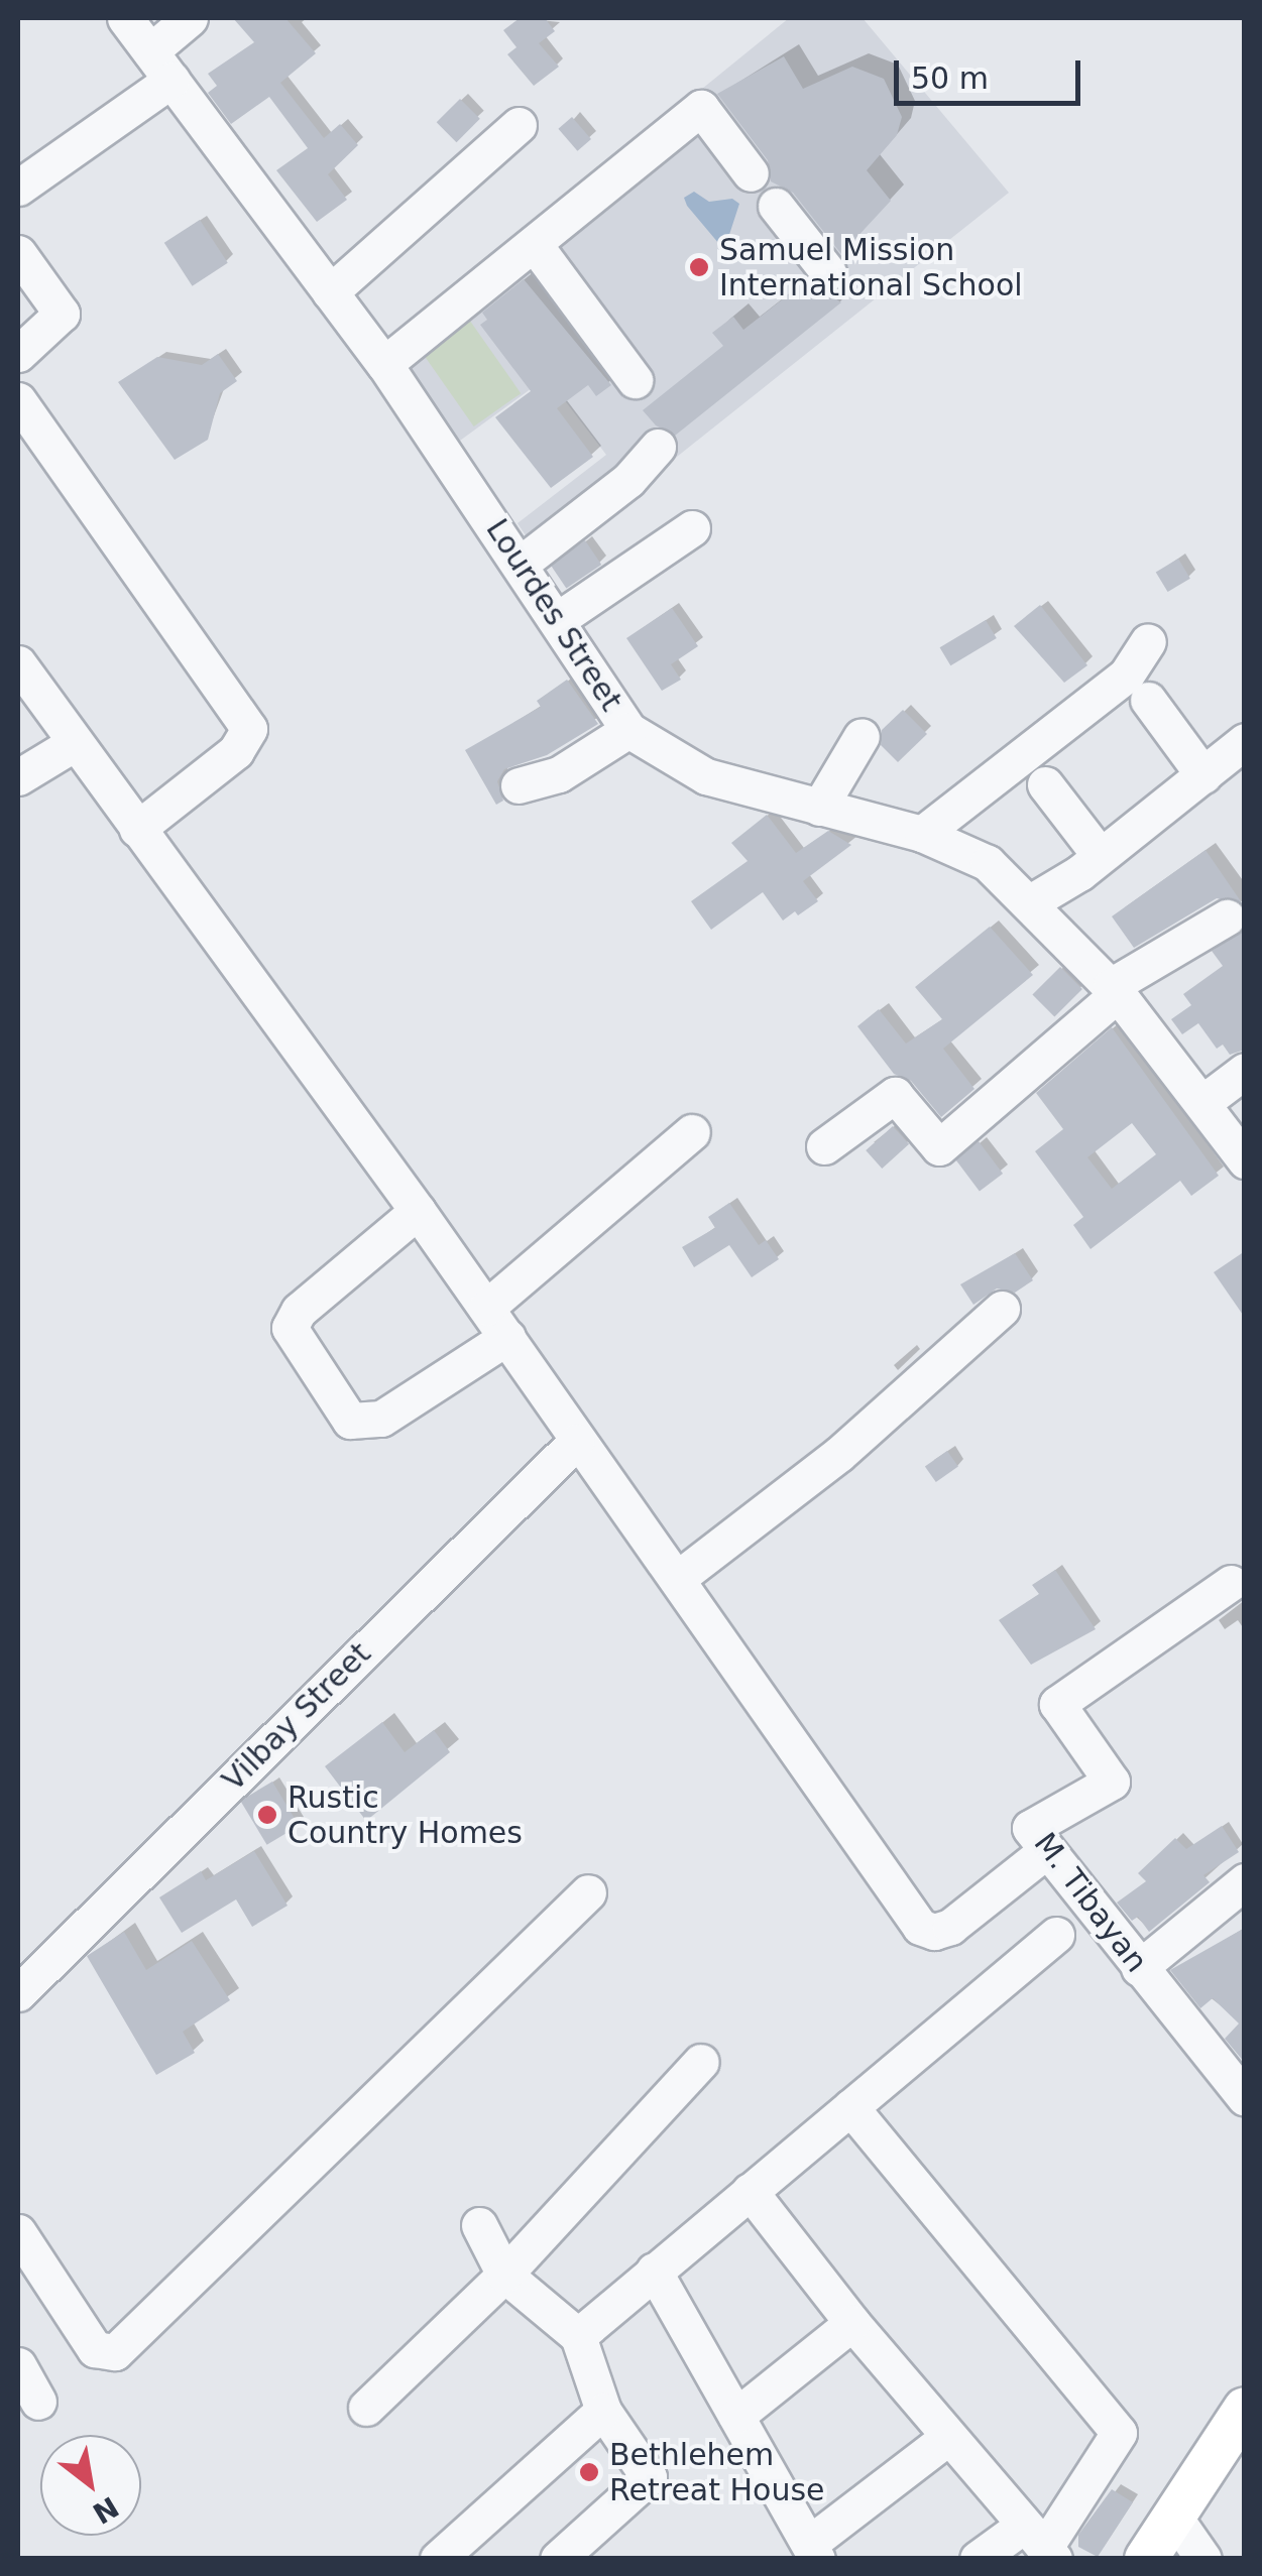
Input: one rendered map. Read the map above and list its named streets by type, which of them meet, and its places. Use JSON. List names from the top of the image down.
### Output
{
  "streets": {
    "street": ["Lourdes Street", "Vilbay Street", "M. Tibayan"]
  },
  "places": ["Samuel Mission International School", "Rustic Country Homes", "Bethlehem Retreat House"],
  "scale_bar": "50 m",
  "north": "bottom right"
}
